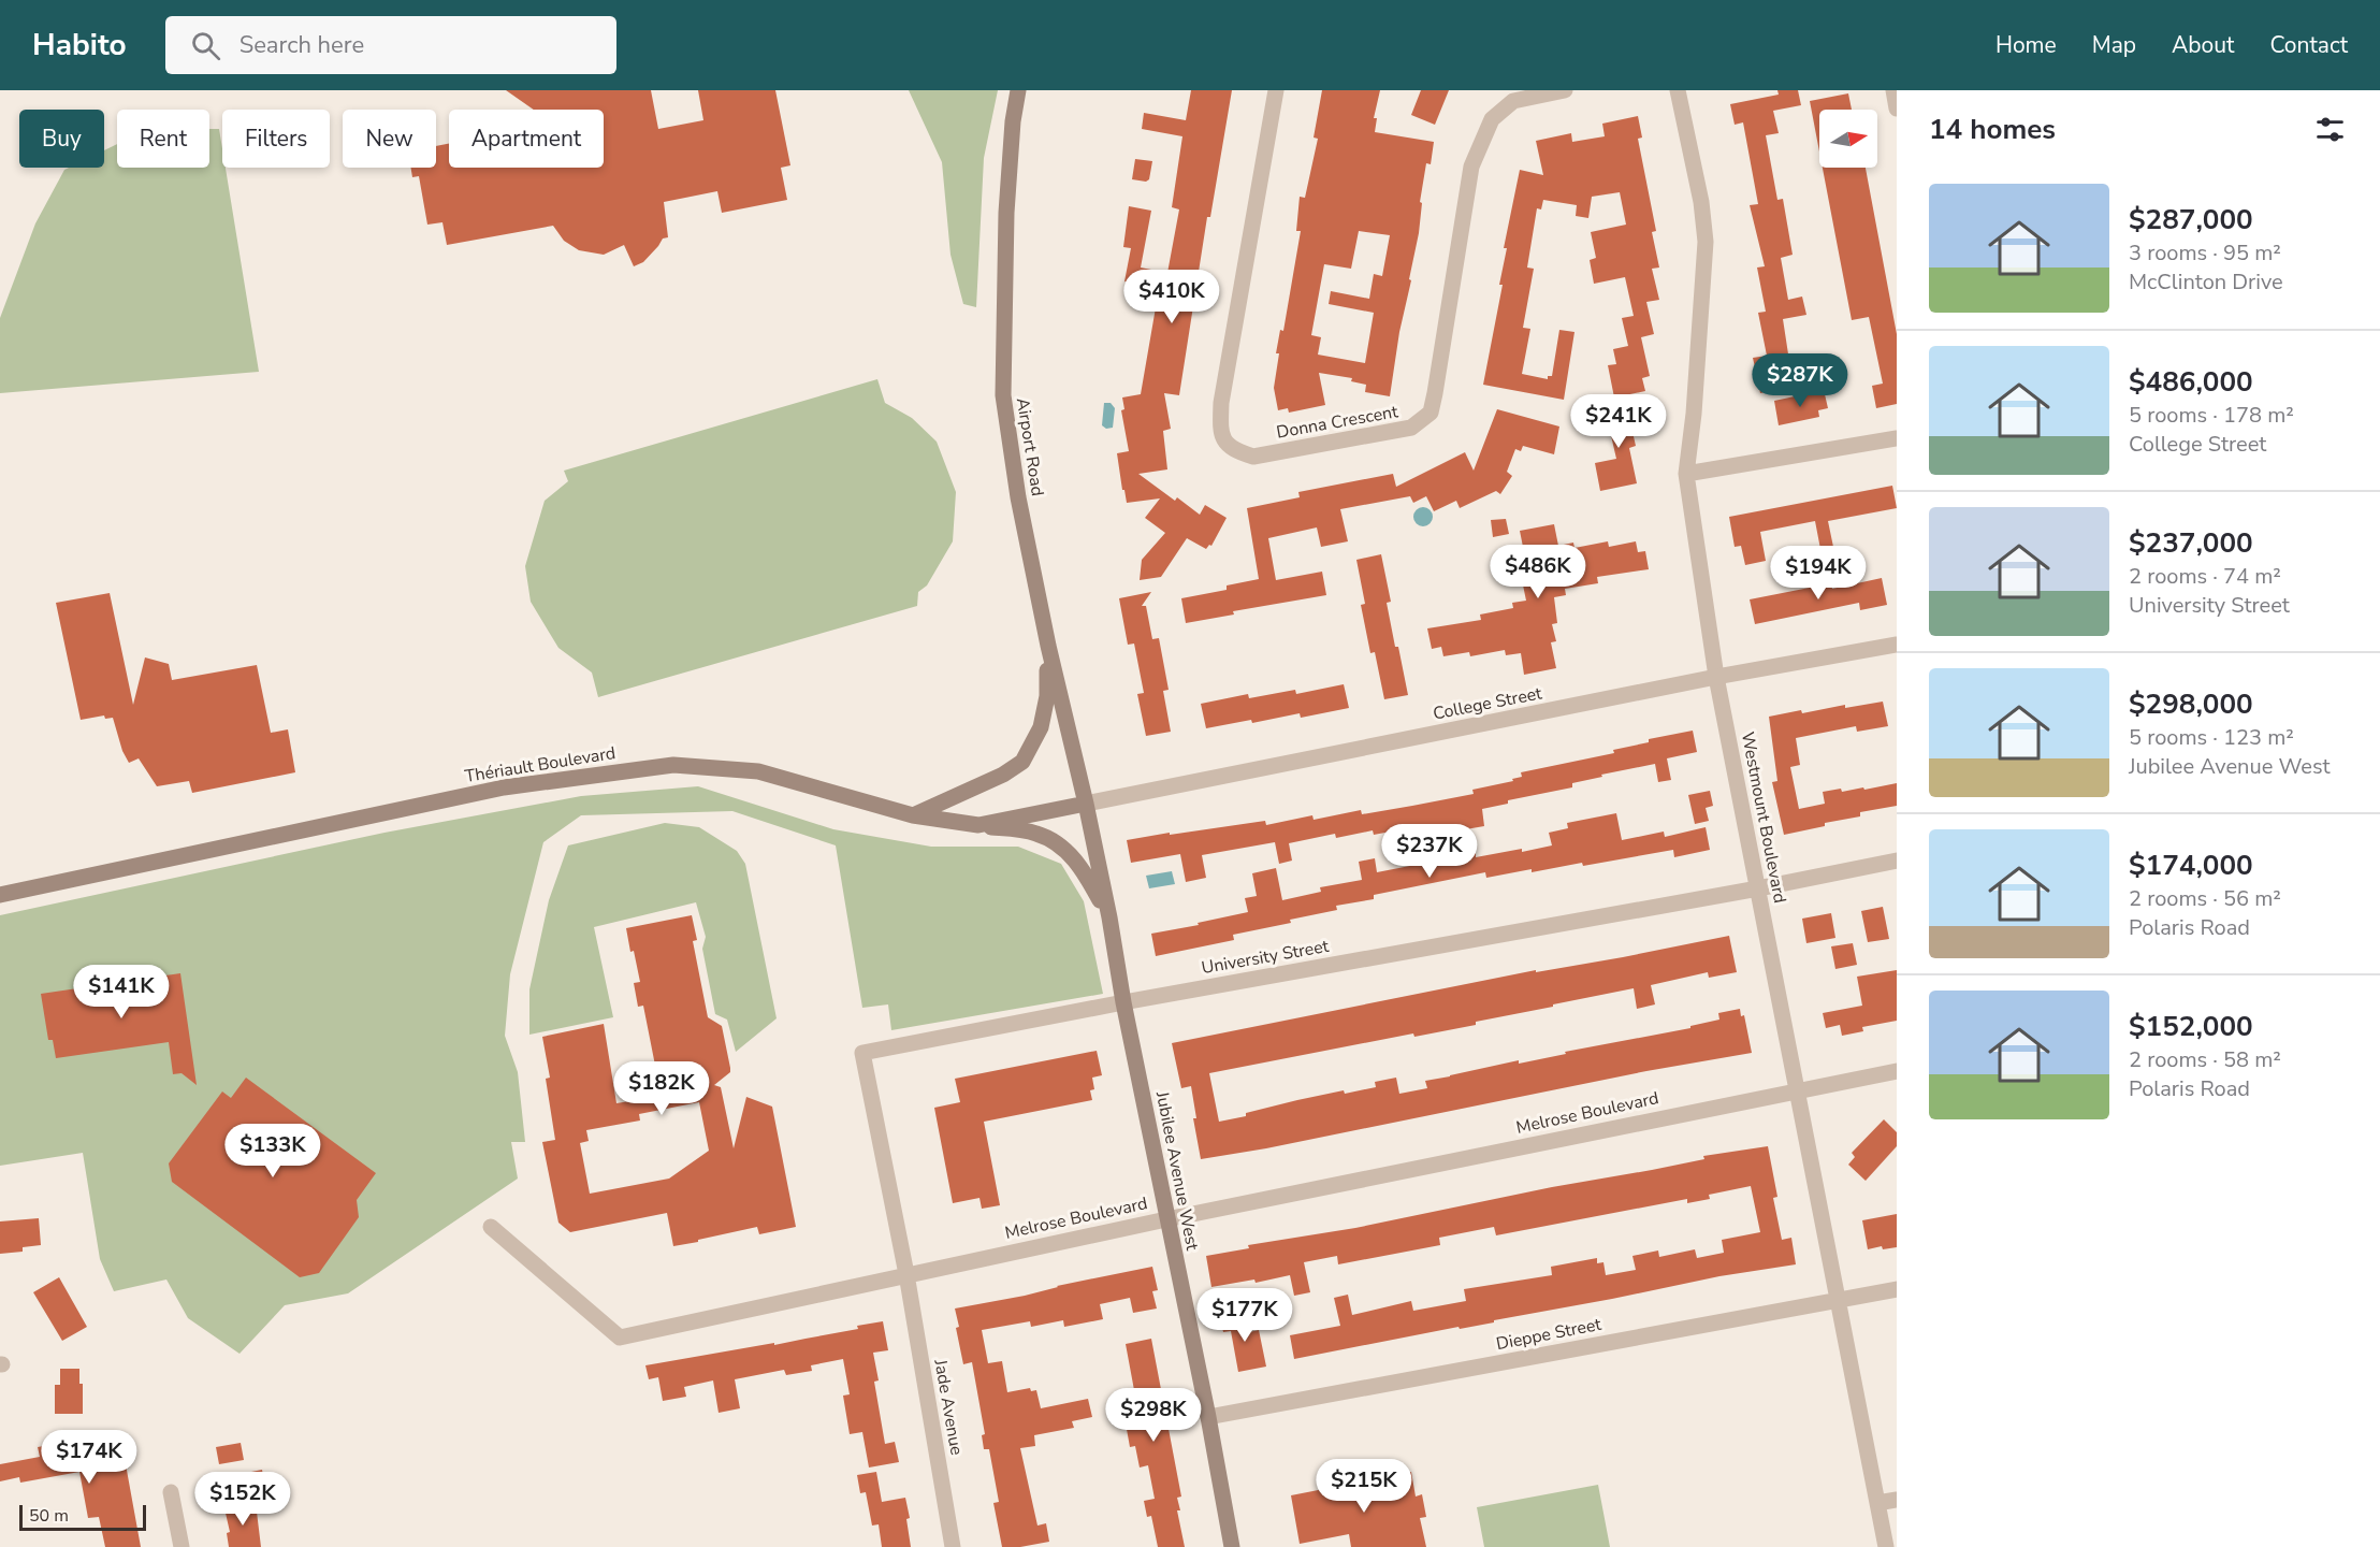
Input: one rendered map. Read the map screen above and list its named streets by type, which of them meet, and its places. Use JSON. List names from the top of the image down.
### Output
{
  "streets": {
    "main road": ["Airport Road", "Thériault Boulevard", "Jubilee Avenue West"],
    "street": [
      "Donna Crescent",
      "College Street",
      "Westmount Boulevard",
      "University Street",
      "Melrose Boulevard",
      "Dieppe Street",
      "Jade Avenue"
    ]
  },
  "crossings": [
    ["Airport Road", "College Street"],
    ["Airport Road", "Thériault Boulevard"],
    ["Airport Road", "Jubilee Avenue West"],
    ["College Street", "Thériault Boulevard"],
    ["College Street", "Westmount Boulevard"],
    ["College Street", "Jubilee Avenue West"],
    ["Thériault Boulevard", "Jubilee Avenue West"],
    ["Westmount Boulevard", "University Street"],
    ["Westmount Boulevard", "Melrose Boulevard"],
    ["Westmount Boulevard", "Dieppe Street"],
    ["University Street", "Melrose Boulevard"],
    ["University Street", "Jubilee Avenue West"],
    ["University Street", "Jade Avenue"],
    ["Melrose Boulevard", "Jubilee Avenue West"],
    ["Melrose Boulevard", "Jade Avenue"],
    ["Jubilee Avenue West", "Dieppe Street"]
  ],
  "scale_bar": "50 m",
  "north": "right",
  "page": {
    "header": "Habito",
    "search": "Search here",
    "nav": [
      "Home",
      "Map",
      "About",
      "Contact"
    ],
    "heading": "14 homes",
    "chip": [
      "Buy",
      "Rent",
      "Filters",
      "New",
      "Apartment"
    ],
    "list": [
      {
        "name": "$287,000",
        "note": "3 rooms · 95 m² · McClinton Drive"
      },
      {
        "name": "$486,000",
        "note": "5 rooms · 178 m² · College Street"
      },
      {
        "name": "$237,000",
        "note": "2 rooms · 74 m² · University Street"
      },
      {
        "name": "$298,000",
        "note": "5 rooms · 123 m² · Jubilee Avenue West"
      },
      {
        "name": "$174,000",
        "note": "2 rooms · 56 m² · Polaris Road"
      },
      {
        "name": "$152,000",
        "note": "2 rooms · 58 m² · Polaris Road"
      }
    ],
    "price": [
      "$410K",
      "$287K",
      "$241K",
      "$486K",
      "$194K",
      "$237K",
      "$141K",
      "$182K",
      "$133K",
      "$177K",
      "$298K",
      "$174K",
      "$215K",
      "$152K"
    ],
    "scale": "50 m"
  }
}
